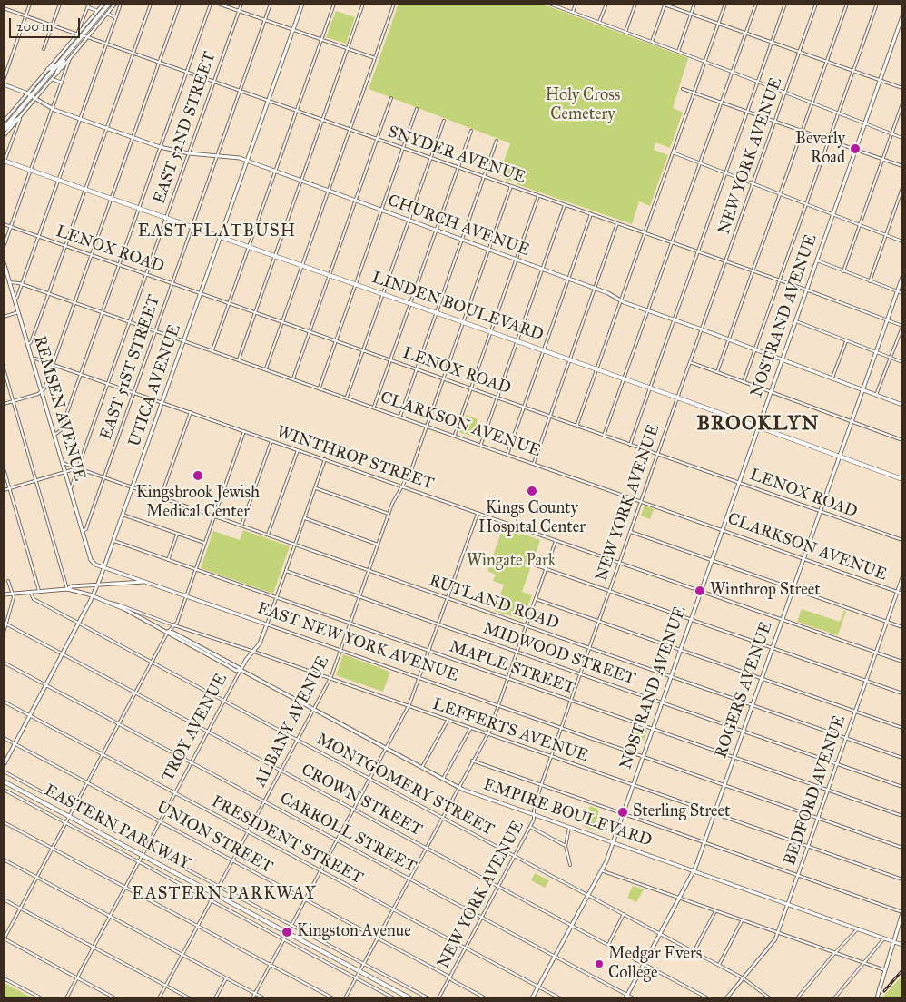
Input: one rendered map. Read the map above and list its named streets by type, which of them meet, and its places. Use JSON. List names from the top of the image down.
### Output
{
  "streets": {
    "main road": [
      "CHURCH AVENUE",
      "LINDEN BOULEVARD",
      "NOSTRAND AVENUE",
      "UTICA AVENUE",
      "REMSEN AVENUE",
      "EAST NEW YORK AVENUE",
      "ROGERS AVENUE",
      "TROY AVENUE",
      "EMPIRE BOULEVARD",
      "EASTERN PARKWAY"
    ],
    "street": [
      "EAST 52ND STREET",
      "SNYDER AVENUE",
      "NEW YORK AVENUE",
      "LENOX ROAD",
      "EAST 51ST STREET",
      "CLARKSON AVENUE",
      "WINTHROP STREET",
      "RUTLAND ROAD",
      "MIDWOOD STREET",
      "MAPLE STREET",
      "ALBANY AVENUE",
      "LEFFERTS AVENUE",
      "MONTGOMERY STREET",
      "BEDFORD AVENUE",
      "CROWN STREET",
      "CARROLL STREET",
      "UNION STREET",
      "PRESIDENT STREET"
    ]
  },
  "crossings": [
    ["EAST 52ND STREET", "SNYDER AVENUE"],
    ["EAST 52ND STREET", "CHURCH AVENUE"],
    ["EAST 52ND STREET", "LENOX ROAD"],
    ["EAST 52ND STREET", "LINDEN BOULEVARD"],
    ["EAST 52ND STREET", "REMSEN AVENUE"],
    ["EAST 52ND STREET", "CLARKSON AVENUE"],
    ["EAST 52ND STREET", "WINTHROP STREET"],
    ["EAST 52ND STREET", "RUTLAND ROAD"],
    ["SNYDER AVENUE", "NEW YORK AVENUE"],
    ["SNYDER AVENUE", "NOSTRAND AVENUE"],
    ["SNYDER AVENUE", "EAST 51ST STREET"],
    ["SNYDER AVENUE", "UTICA AVENUE"],
    ["SNYDER AVENUE", "ROGERS AVENUE"],
    ["SNYDER AVENUE", "ALBANY AVENUE"],
    ["NEW YORK AVENUE", "CHURCH AVENUE"],
    ["NEW YORK AVENUE", "LENOX ROAD"],
    ["NEW YORK AVENUE", "LINDEN BOULEVARD"],
    ["NEW YORK AVENUE", "CLARKSON AVENUE"],
    ["NEW YORK AVENUE", "WINTHROP STREET"],
    ["NEW YORK AVENUE", "RUTLAND ROAD"],
    ["NEW YORK AVENUE", "EAST NEW YORK AVENUE"],
    ["NEW YORK AVENUE", "MIDWOOD STREET"],
    ["NEW YORK AVENUE", "MAPLE STREET"],
    ["NEW YORK AVENUE", "LEFFERTS AVENUE"],
    ["NEW YORK AVENUE", "MONTGOMERY STREET"],
    ["NEW YORK AVENUE", "CROWN STREET"],
    ["NEW YORK AVENUE", "EMPIRE BOULEVARD"],
    ["NEW YORK AVENUE", "CARROLL STREET"],
    ["NEW YORK AVENUE", "UNION STREET"],
    ["NEW YORK AVENUE", "PRESIDENT STREET"],
    ["CHURCH AVENUE", "NOSTRAND AVENUE"],
    ["CHURCH AVENUE", "EAST 51ST STREET"],
    ["CHURCH AVENUE", "UTICA AVENUE"],
    ["CHURCH AVENUE", "ROGERS AVENUE"],
    ["CHURCH AVENUE", "ALBANY AVENUE"],
    ["LENOX ROAD", "NOSTRAND AVENUE"],
    ["LENOX ROAD", "EAST 51ST STREET"],
    ["LENOX ROAD", "UTICA AVENUE"],
    ["LENOX ROAD", "ROGERS AVENUE"],
    ["LENOX ROAD", "ALBANY AVENUE"],
    ["LINDEN BOULEVARD", "NOSTRAND AVENUE"],
    ["LINDEN BOULEVARD", "EAST 51ST STREET"],
    ["LINDEN BOULEVARD", "UTICA AVENUE"],
    ["LINDEN BOULEVARD", "ROGERS AVENUE"],
    ["LINDEN BOULEVARD", "ALBANY AVENUE"],
    ["NOSTRAND AVENUE", "CLARKSON AVENUE"],
    ["NOSTRAND AVENUE", "WINTHROP STREET"],
    ["NOSTRAND AVENUE", "RUTLAND ROAD"],
    ["NOSTRAND AVENUE", "EAST NEW YORK AVENUE"],
    ["NOSTRAND AVENUE", "MIDWOOD STREET"],
    ["NOSTRAND AVENUE", "MAPLE STREET"],
    ["NOSTRAND AVENUE", "LEFFERTS AVENUE"],
    ["NOSTRAND AVENUE", "MONTGOMERY STREET"],
    ["NOSTRAND AVENUE", "CROWN STREET"],
    ["NOSTRAND AVENUE", "EMPIRE BOULEVARD"],
    ["NOSTRAND AVENUE", "CARROLL STREET"],
    ["NOSTRAND AVENUE", "PRESIDENT STREET"],
    ["EAST 51ST STREET", "REMSEN AVENUE"],
    ["EAST 51ST STREET", "CLARKSON AVENUE"],
    ["EAST 51ST STREET", "WINTHROP STREET"],
    ["EAST 51ST STREET", "RUTLAND ROAD"],
    ["UTICA AVENUE", "CLARKSON AVENUE"],
    ["UTICA AVENUE", "WINTHROP STREET"],
    ["UTICA AVENUE", "RUTLAND ROAD"],
    ["UTICA AVENUE", "EAST NEW YORK AVENUE"],
    ["UTICA AVENUE", "MAPLE STREET"],
    ["UTICA AVENUE", "MONTGOMERY STREET"],
    ["UTICA AVENUE", "CROWN STREET"],
    ["UTICA AVENUE", "EMPIRE BOULEVARD"],
    ["UTICA AVENUE", "CARROLL STREET"],
    ["UTICA AVENUE", "UNION STREET"],
    ["UTICA AVENUE", "PRESIDENT STREET"],
    ["REMSEN AVENUE", "CLARKSON AVENUE"],
    ["REMSEN AVENUE", "WINTHROP STREET"],
    ["REMSEN AVENUE", "RUTLAND ROAD"],
    ["REMSEN AVENUE", "EAST NEW YORK AVENUE"],
    ["CLARKSON AVENUE", "ROGERS AVENUE"],
    ["CLARKSON AVENUE", "ALBANY AVENUE"],
    ["CLARKSON AVENUE", "BEDFORD AVENUE"],
    ["WINTHROP STREET", "ROGERS AVENUE"],
    ["WINTHROP STREET", "ALBANY AVENUE"],
    ["WINTHROP STREET", "TROY AVENUE"],
    ["WINTHROP STREET", "BEDFORD AVENUE"],
    ["RUTLAND ROAD", "ROGERS AVENUE"],
    ["RUTLAND ROAD", "ALBANY AVENUE"],
    ["RUTLAND ROAD", "TROY AVENUE"],
    ["RUTLAND ROAD", "BEDFORD AVENUE"],
    ["EAST NEW YORK AVENUE", "ROGERS AVENUE"],
    ["EAST NEW YORK AVENUE", "ALBANY AVENUE"],
    ["EAST NEW YORK AVENUE", "TROY AVENUE"],
    ["EAST NEW YORK AVENUE", "MONTGOMERY STREET"],
    ["EAST NEW YORK AVENUE", "BEDFORD AVENUE"],
    ["EAST NEW YORK AVENUE", "EMPIRE BOULEVARD"],
    ["MIDWOOD STREET", "ROGERS AVENUE"],
    ["MIDWOOD STREET", "ALBANY AVENUE"],
    ["MIDWOOD STREET", "TROY AVENUE"],
    ["MIDWOOD STREET", "BEDFORD AVENUE"],
    ["MAPLE STREET", "ROGERS AVENUE"],
    ["MAPLE STREET", "ALBANY AVENUE"],
    ["MAPLE STREET", "TROY AVENUE"],
    ["MAPLE STREET", "BEDFORD AVENUE"],
    ["ROGERS AVENUE", "LEFFERTS AVENUE"],
    ["ROGERS AVENUE", "MONTGOMERY STREET"],
    ["ROGERS AVENUE", "CROWN STREET"],
    ["ROGERS AVENUE", "EMPIRE BOULEVARD"],
    ["ROGERS AVENUE", "CARROLL STREET"],
    ["ALBANY AVENUE", "LEFFERTS AVENUE"],
    ["ALBANY AVENUE", "MONTGOMERY STREET"],
    ["ALBANY AVENUE", "CROWN STREET"],
    ["ALBANY AVENUE", "EMPIRE BOULEVARD"],
    ["ALBANY AVENUE", "EASTERN PARKWAY"],
    ["ALBANY AVENUE", "CARROLL STREET"],
    ["ALBANY AVENUE", "UNION STREET"],
    ["ALBANY AVENUE", "PRESIDENT STREET"],
    ["TROY AVENUE", "LEFFERTS AVENUE"],
    ["TROY AVENUE", "MONTGOMERY STREET"],
    ["TROY AVENUE", "CROWN STREET"],
    ["TROY AVENUE", "EMPIRE BOULEVARD"],
    ["TROY AVENUE", "EASTERN PARKWAY"],
    ["TROY AVENUE", "CARROLL STREET"],
    ["TROY AVENUE", "UNION STREET"],
    ["TROY AVENUE", "PRESIDENT STREET"],
    ["LEFFERTS AVENUE", "BEDFORD AVENUE"],
    ["LEFFERTS AVENUE", "EMPIRE BOULEVARD"],
    ["MONTGOMERY STREET", "BEDFORD AVENUE"],
    ["BEDFORD AVENUE", "EMPIRE BOULEVARD"]
  ],
  "districts": ["EAST FLATBUSH", "BROOKLYN", "EASTERN PARKWAY"],
  "parks": ["Holy Cross Cemetery", "Wingate Park"],
  "places": [
    "Beverly Road",
    "Kingsbrook Jewish Medical Center",
    "Kings County Hospital Center",
    "Winthrop Street",
    "Sterling Street",
    "Kingston Avenue",
    "Medgar Evers College"
  ],
  "scale_bar": "200 m"
}
